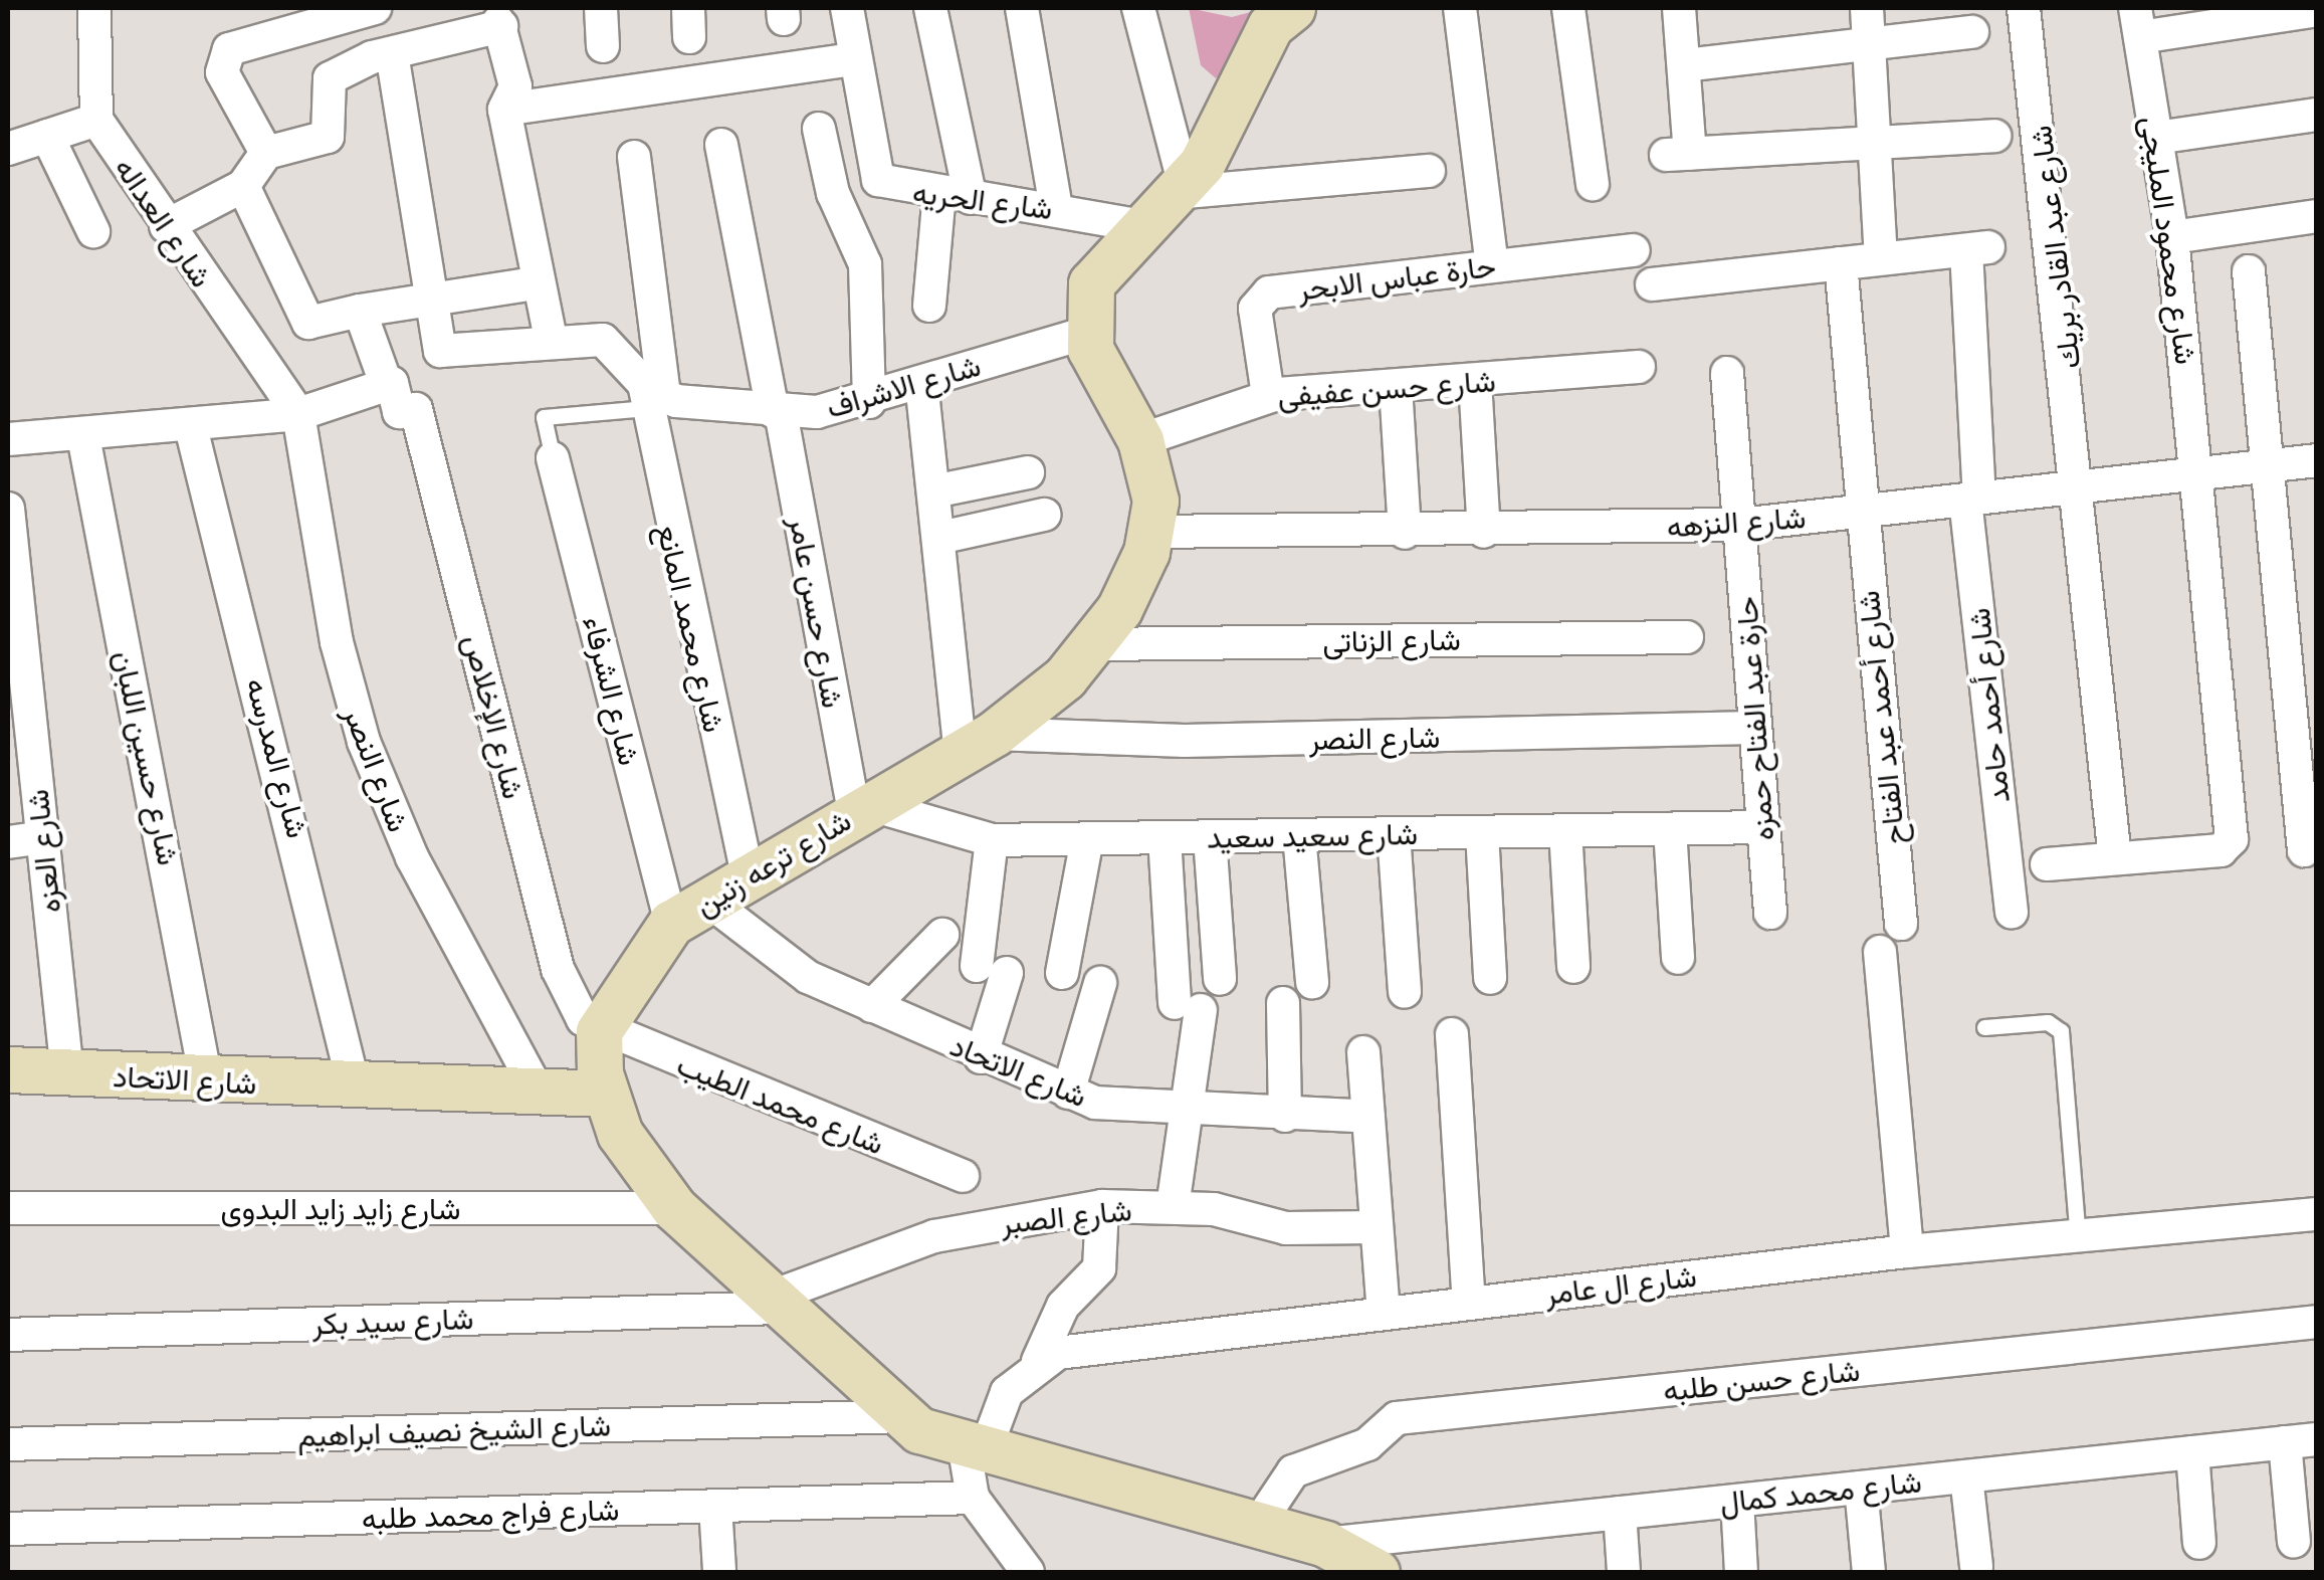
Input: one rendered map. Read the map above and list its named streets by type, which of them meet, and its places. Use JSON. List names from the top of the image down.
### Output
{
  "streets": {
    "street": [
      "شارع الحريه",
      "شارع العداله",
      "شارع محمود المليجى",
      "شارع عبد القادر بريك",
      "حارة عباس الابحر",
      "شارع الاشراف",
      "شارع حسن عفيفى",
      "شارع النزهه",
      "شارع حسن عامر",
      "شارع محمد المانع",
      "شارع الزناتى",
      "شارع الشرفاء",
      "شارع أحمد حامد",
      "شارع الإخلاص",
      "شارع أحمد عبد الفتاح",
      "حارة عبد الفتاح حمزه",
      "شارع النصر",
      "شارع حسين اللبان",
      "شارع المدرسه",
      "شارع سعيد سعيد",
      "شارع العزه",
      "شارع ترعه زنين",
      "شارع الاتحاد",
      "شارع محمد الطيب",
      "شارع زايد زايد البدوى",
      "شارع الصبر",
      "شارع ال عامر",
      "شارع سيد بكر",
      "شارع حسن طلبه",
      "شارع الشيخ نصيف ابراهيم",
      "شارع محمد كمال",
      "شارع فراج محمد طلبه"
    ]
  },
  "crossings": [
    ["شارع العداله", "شارع النصر"],
    ["شارع محمود المليجى", "شارع عبد القادر بريك"],
    ["شارع محمود المليجى", "شارع النزهه"],
    ["شارع عبد القادر بريك", "شارع النزهه"],
    ["حارة عباس الابحر", "شارع حسن عفيفى"],
    ["شارع الاشراف", "شارع حسن عامر"],
    ["شارع الاشراف", "شارع محمد المانع"],
    ["شارع النزهه", "شارع أحمد حامد"],
    ["شارع النزهه", "شارع أحمد عبد الفتاح"],
    ["شارع النزهه", "حارة عبد الفتاح حمزه"],
    ["شارع النزهه", "شارع ترعه زنين"],
    ["شارع حسن عامر", "شارع سعيد سعيد"],
    ["شارع حسن عامر", "شارع ترعه زنين"],
    ["شارع محمد المانع", "شارع ترعه زنين"],
    ["شارع الزناتى", "شارع ترعه زنين"],
    ["شارع الشرفاء", "شارع ترعه زنين"],
    ["شارع الشرفاء", "شارع الاتحاد"],
    ["شارع الإخلاص", "شارع ترعه زنين"],
    ["شارع الإخلاص", "شارع محمد الطيب"],
    ["حارة عبد الفتاح حمزه", "شارع النصر"],
    ["حارة عبد الفتاح حمزه", "شارع سعيد سعيد"],
    ["شارع النصر", "شارع ترعه زنين"],
    ["شارع النصر", "شارع الاتحاد"],
    ["شارع حسين اللبان", "شارع الاتحاد"],
    ["شارع المدرسه", "شارع الاتحاد"],
    ["شارع سعيد سعيد", "شارع ترعه زنين"],
    ["شارع العزه", "شارع الاتحاد"],
    ["شارع ترعه زنين", "شارع الاتحاد"],
    ["شارع ترعه زنين", "شارع محمد الطيب"],
    ["شارع الصبر", "شارع سيد بكر"]
  ]
}
